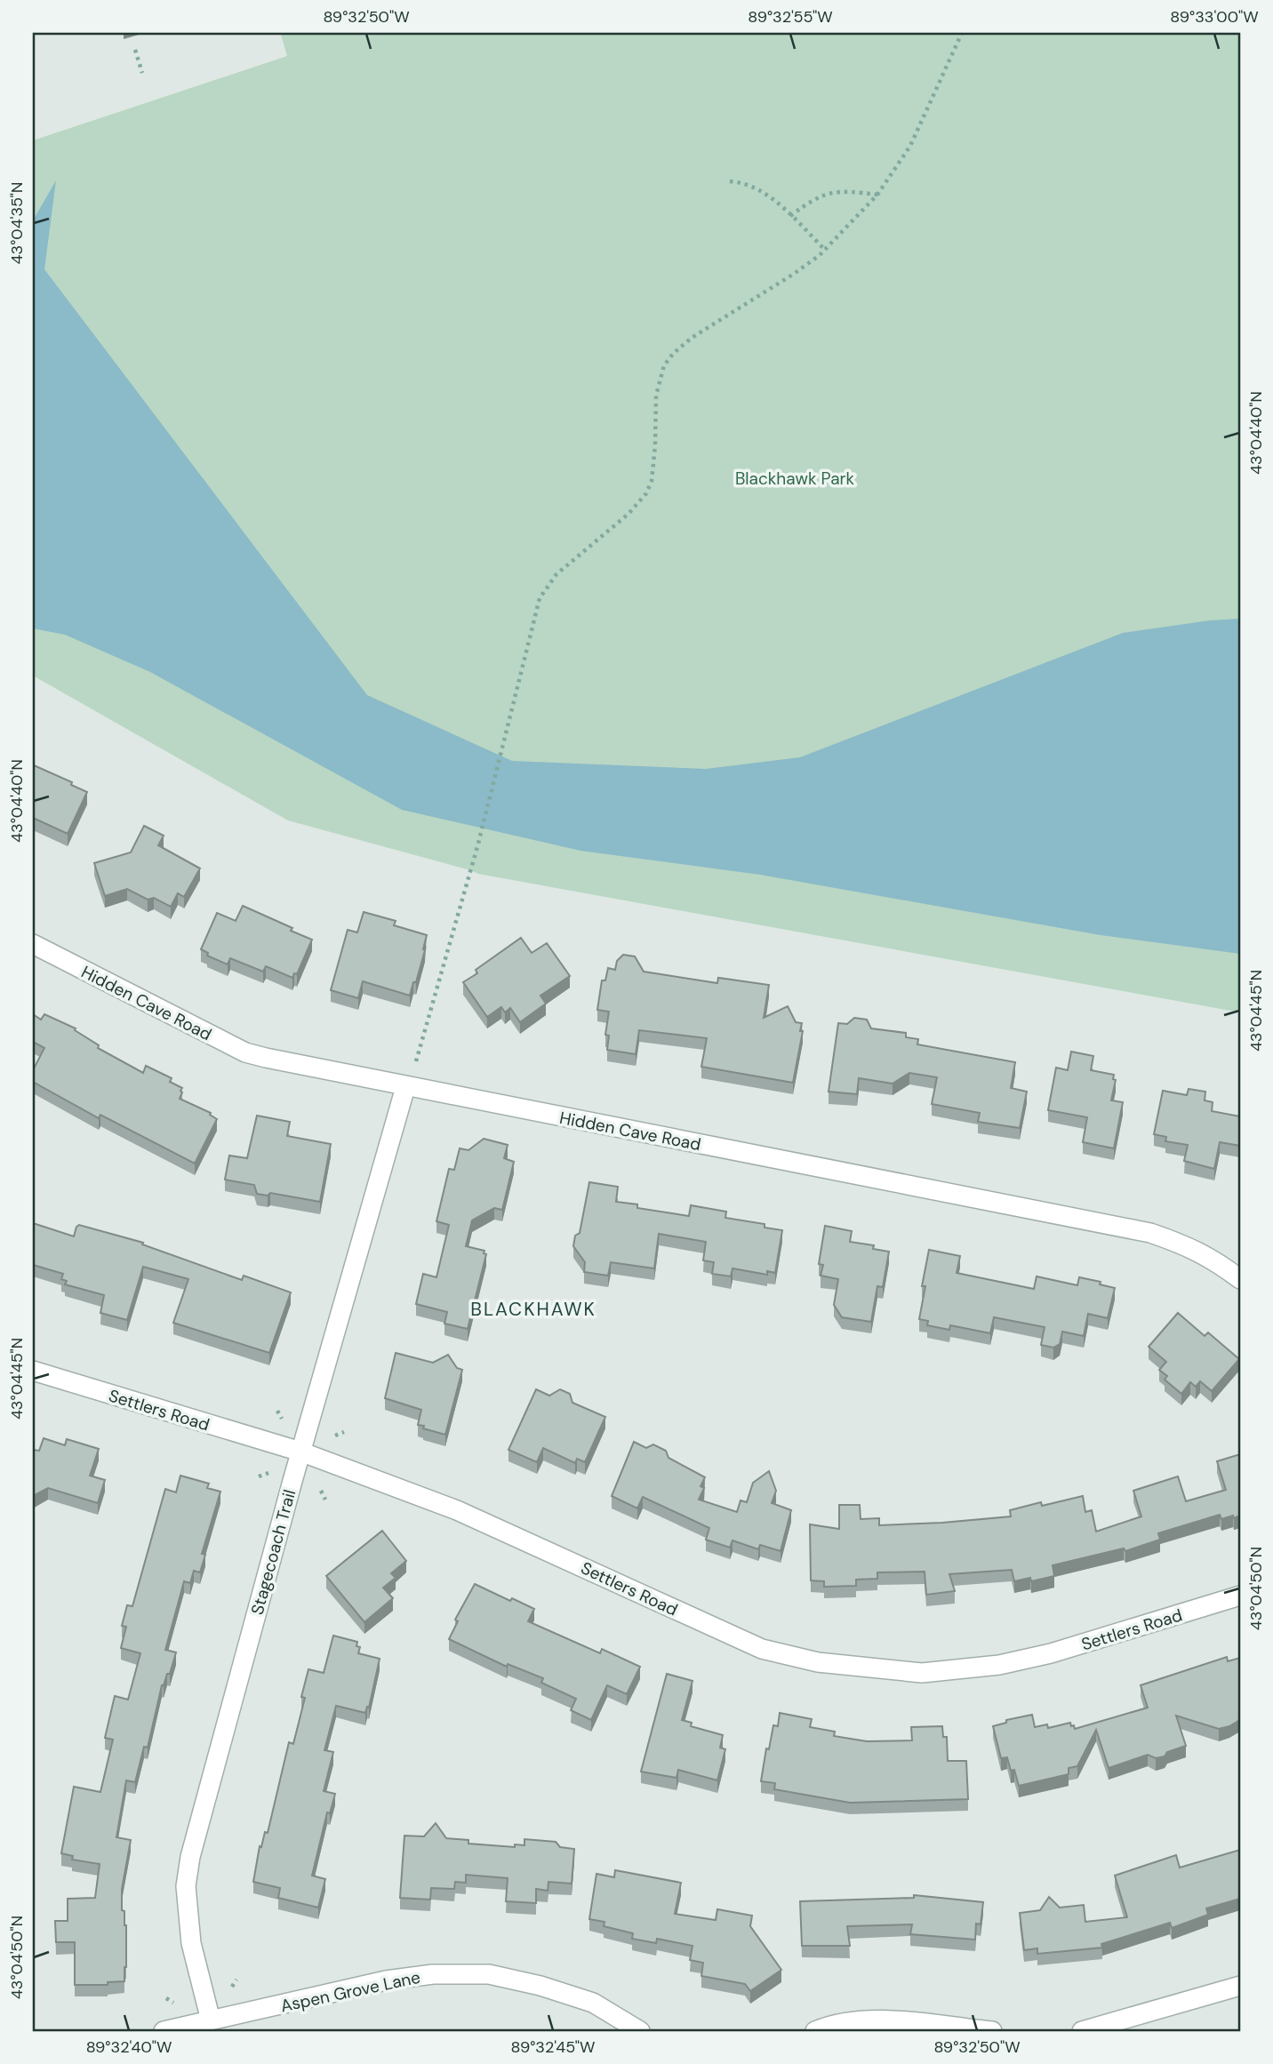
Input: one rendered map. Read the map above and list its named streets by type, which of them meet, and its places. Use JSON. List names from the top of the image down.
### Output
{
  "streets": {
    "street": [
      "Hidden Cave Road",
      "Settlers Road",
      "Stagecoach Trail",
      "Aspen Grove Lane"
    ]
  },
  "crossings": [
    ["Hidden Cave Road", "Stagecoach Trail"],
    ["Settlers Road", "Stagecoach Trail"],
    ["Stagecoach Trail", "Aspen Grove Lane"]
  ],
  "districts": ["BLACKHAWK"],
  "parks": ["Blackhawk Park"],
  "coordinates": [
    "89°32'50\"W",
    "89°32'55\"W",
    "89°33'00\"W",
    "43°04'35\"N",
    "43°04'40\"N",
    "43°04'45\"N",
    "43°04'50\"N",
    "89°32'40\"W",
    "89°32'45\"W"
  ]
}
